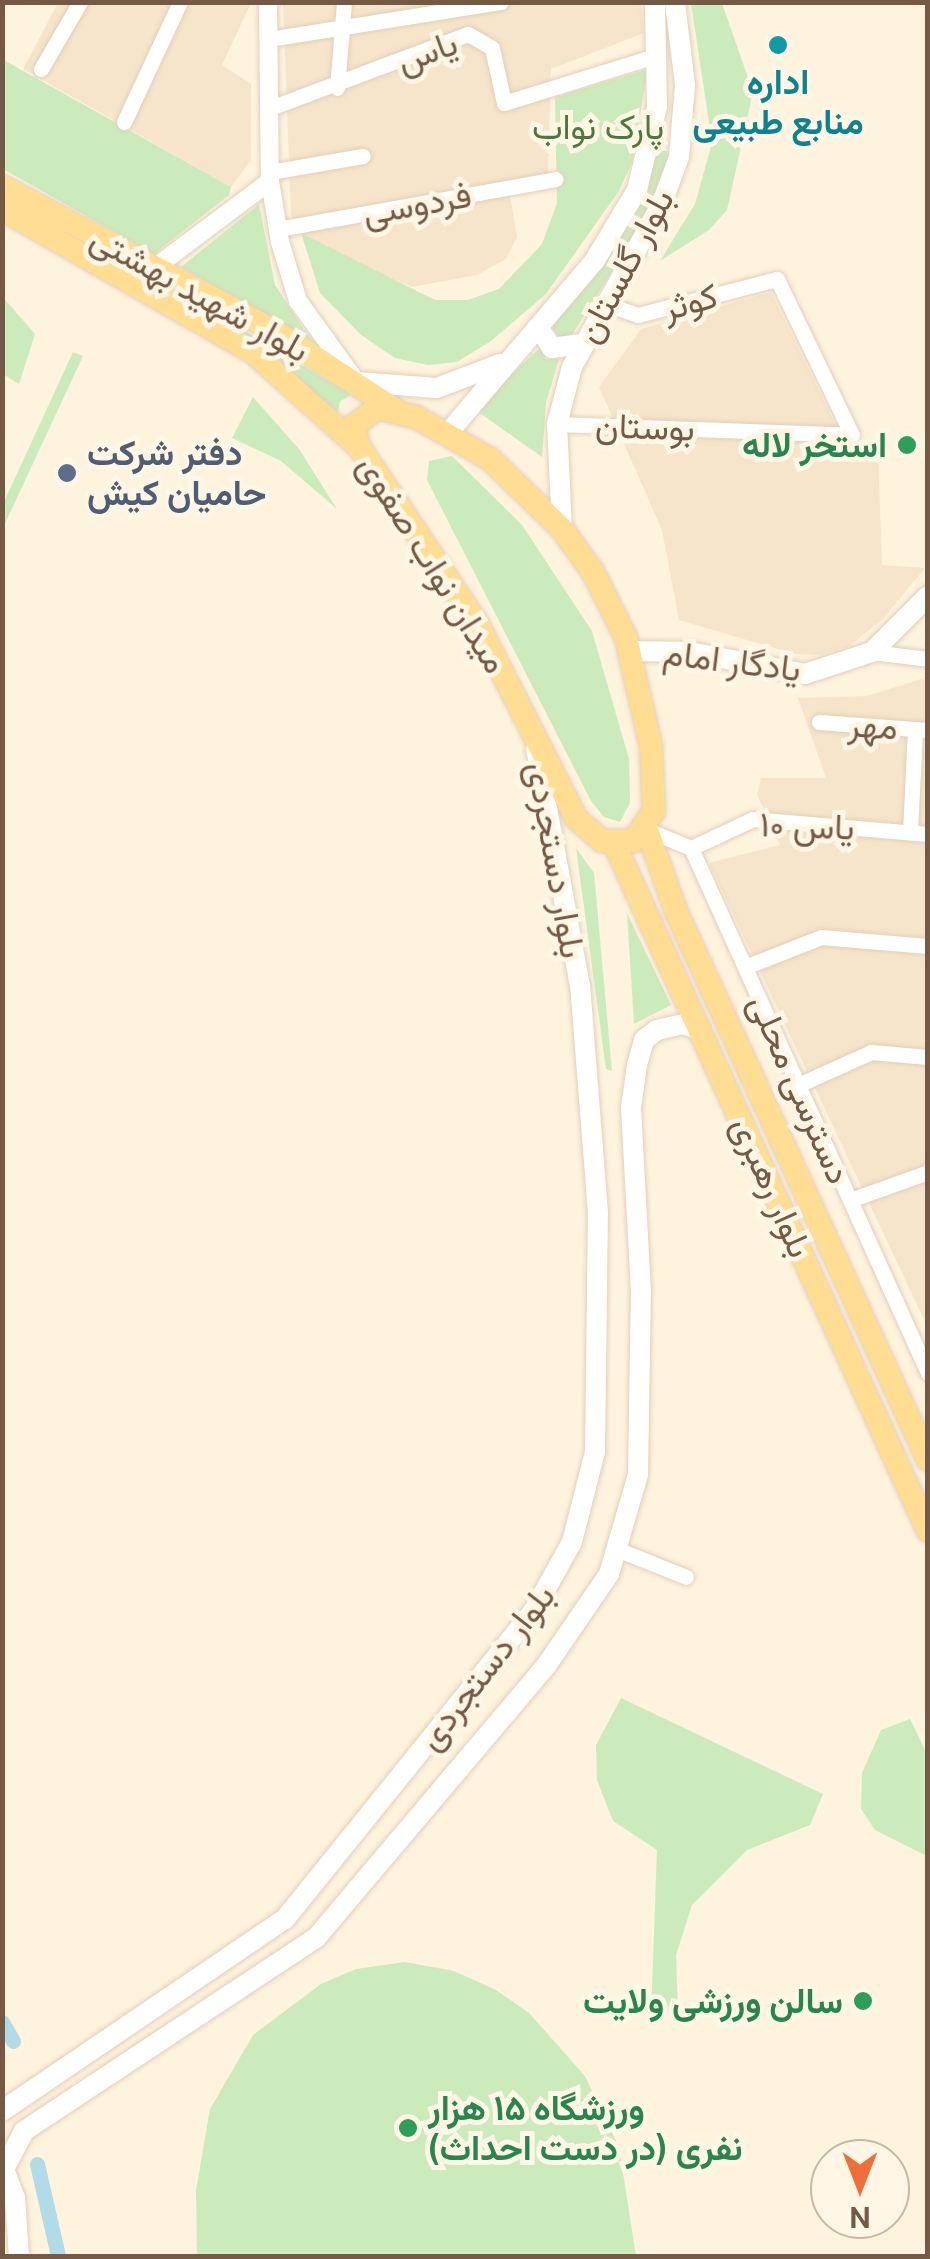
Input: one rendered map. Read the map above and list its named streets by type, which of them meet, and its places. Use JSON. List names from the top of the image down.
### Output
{
  "streets": {
    "main road": [
      "بلوار گلستان",
      "بلوار شهید بهشتی",
      "میدان نواب صفوی",
      "یادگار امام",
      "بلوار دستجردی",
      "بلوار رهبری"
    ],
    "street": [
      "یاس",
      "فردوسی",
      "کوثر",
      "بوستان",
      "مهر",
      "یاس ۱۰",
      "دسترسی محلی"
    ]
  },
  "crossings": [
    ["یاس", "بلوار گلستان"],
    ["بلوار گلستان", "کوثر"],
    ["بلوار گلستان", "بوستان"],
    ["بلوار گلستان", "میدان نواب صفوی"],
    ["بلوار شهید بهشتی", "میدان نواب صفوی"],
    ["کوثر", "بوستان"],
    ["میدان نواب صفوی", "یادگار امام"],
    ["میدان نواب صفوی", "بلوار دستجردی"],
    ["میدان نواب صفوی", "بلوار رهبری"],
    ["یاس ۱۰", "دسترسی محلی"],
    ["بلوار دستجردی", "بلوار رهبری"]
  ],
  "parks": ["پارک نواب"],
  "places": [
    "اداره منابع طبیعی",
    "استخر لاله",
    "دفتر شرکت حامیان کیش",
    "سالن ورزشی ولایت",
    "ورزشگاه ۱۵ هزار نفری (در دست احداث)"
  ],
  "north": "bottom"
}
